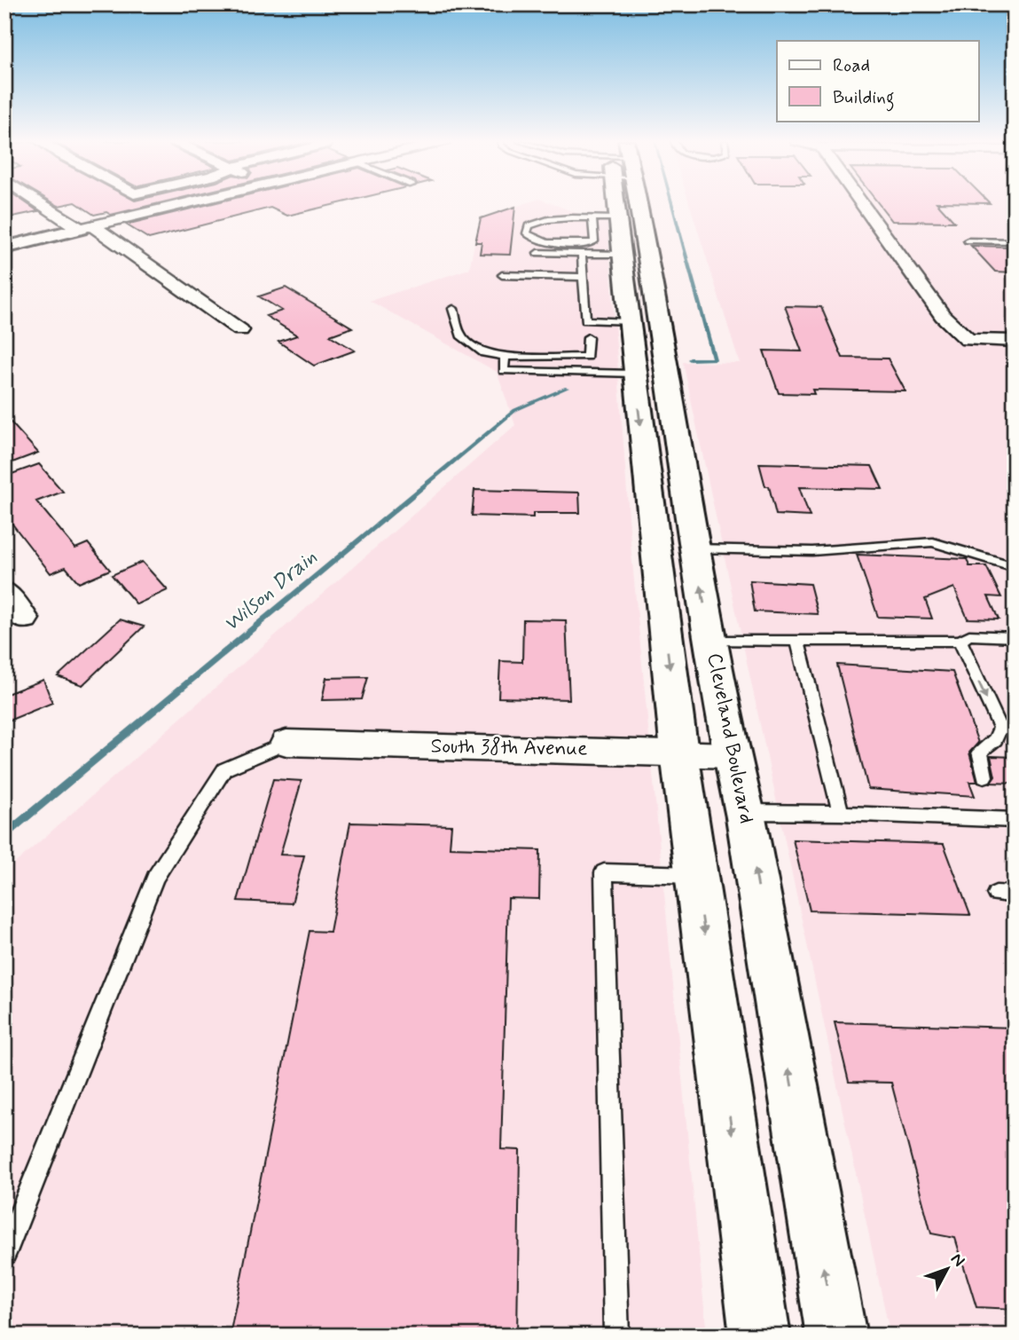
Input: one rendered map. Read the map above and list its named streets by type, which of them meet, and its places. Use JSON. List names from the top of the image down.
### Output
{
  "streets": {
    "main road": ["Cleveland Boulevard"],
    "street": ["South 38th Avenue"]
  },
  "crossings": [
    ["Cleveland Boulevard", "South 38th Avenue"]
  ],
  "water": ["Wilson Drain"],
  "legend": ["Road", "Building"],
  "north": "top right"
}
